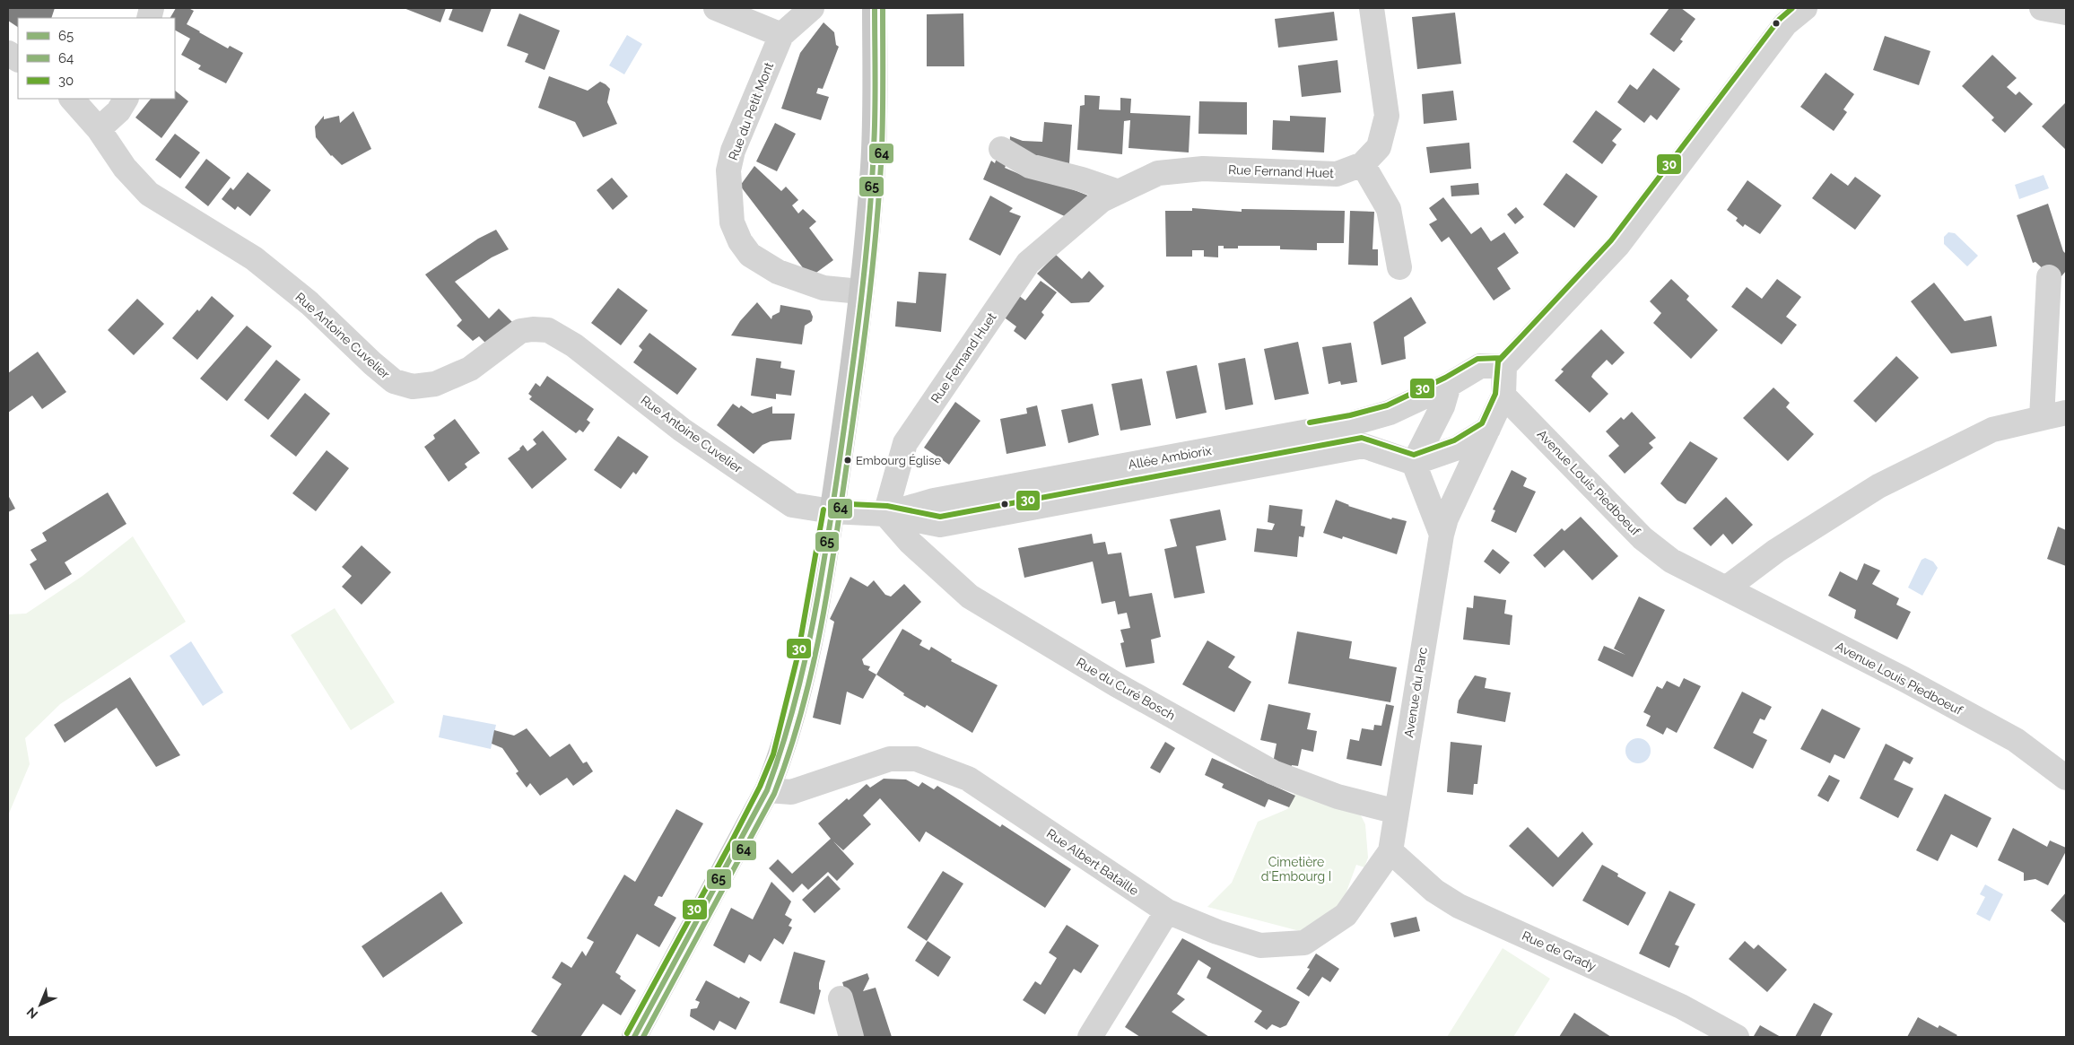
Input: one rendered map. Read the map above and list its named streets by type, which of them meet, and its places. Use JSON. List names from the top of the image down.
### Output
{
  "streets": {
    "street": [
      "Rue du Petit Mont",
      "Rue Fernand Huet",
      "Rue Antoine Cuvelier",
      "Allée Ambiorix",
      "Avenue Louis Piedboeuf",
      "Rue du Curé Bosch",
      "Avenue du Parc",
      "Rue Albert Bataille",
      "Rue de Grady"
    ]
  },
  "crossings": [
    ["Rue Fernand Huet", "Allée Ambiorix"],
    ["Rue Fernand Huet", "Rue du Curé Bosch"],
    ["Rue Antoine Cuvelier", "Allée Ambiorix"],
    ["Allée Ambiorix", "Rue du Curé Bosch"],
    ["Allée Ambiorix", "Avenue du Parc"],
    ["Avenue Louis Piedboeuf", "Avenue du Parc"],
    ["Rue du Curé Bosch", "Avenue du Parc"],
    ["Avenue du Parc", "Rue Albert Bataille"],
    ["Avenue du Parc", "Rue de Grady"],
    ["Rue Albert Bataille", "Rue de Grady"]
  ],
  "parks": ["Cimetière d'Embourg I"],
  "places": ["Embourg Église"],
  "lines": ["transit line 65", "transit line 64", "transit line 30"],
  "legend": ["65", "64", "30"],
  "north": "bottom left"
}
